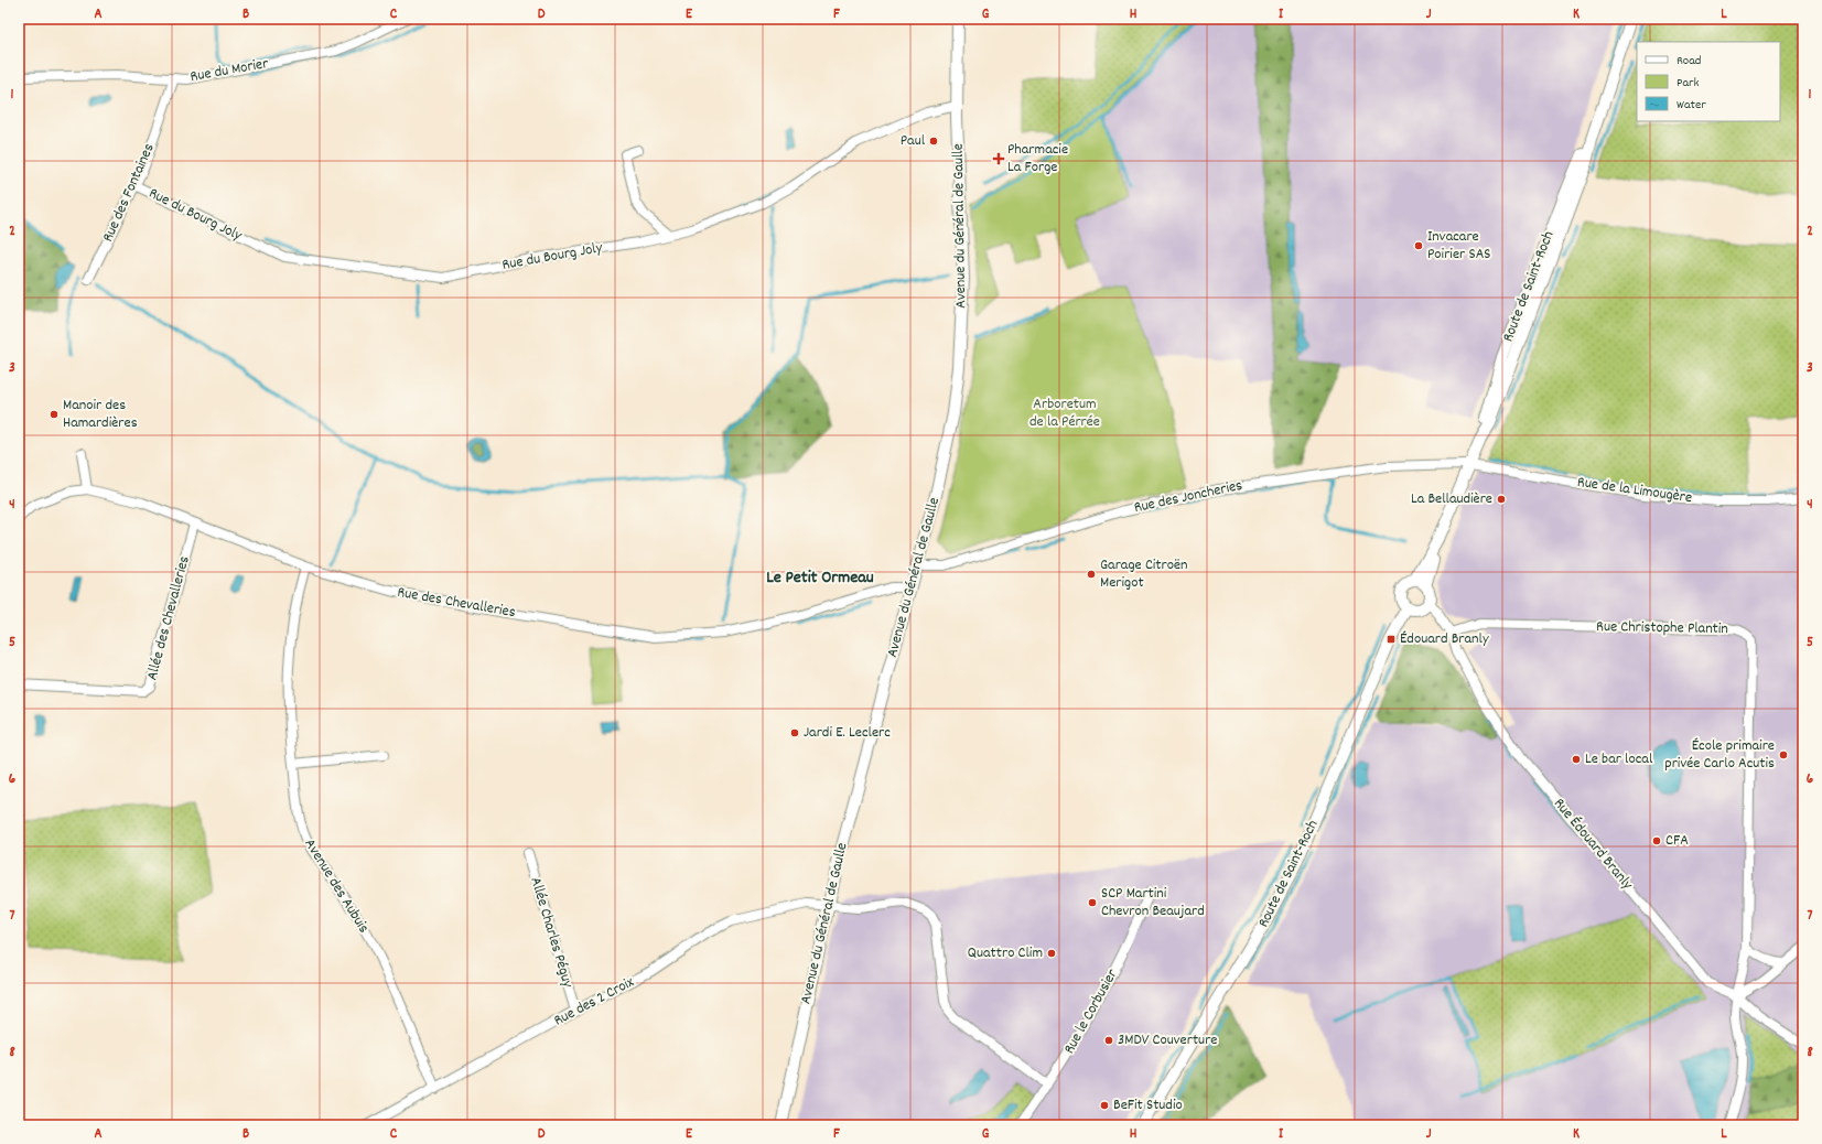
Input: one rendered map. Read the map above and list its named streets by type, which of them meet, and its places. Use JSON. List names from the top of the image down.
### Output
{
  "streets": {
    "street": [
      "Rue du Morier",
      "Rue des Fontaines",
      "Rue du Bourg Joly",
      "Avenue du Général de Gaulle",
      "Route de Saint-Roch",
      "Rue de la Limougère",
      "Rue des Joncheries",
      "Rue des Chevalleries",
      "Allée des Chevalleries",
      "Rue Christophe Plantin",
      "Rue Édouard Branly",
      "Avenue des Aubuis",
      "Allée Charles Péguy",
      "Rue des 2 Croix",
      "Rue le Corbusier"
    ]
  },
  "crossings": [
    ["Rue du Morier", "Rue des Fontaines"],
    ["Rue des Fontaines", "Rue du Bourg Joly"],
    ["Rue du Bourg Joly", "Avenue du Général de Gaulle"],
    ["Avenue du Général de Gaulle", "Rue des Joncheries"],
    ["Avenue du Général de Gaulle", "Rue des Chevalleries"],
    ["Avenue du Général de Gaulle", "Rue des 2 Croix"],
    ["Route de Saint-Roch", "Rue de la Limougère"],
    ["Route de Saint-Roch", "Rue des Joncheries"],
    ["Route de Saint-Roch", "Rue Édouard Branly"],
    ["Rue de la Limougère", "Rue des Joncheries"],
    ["Rue des Chevalleries", "Allée des Chevalleries"],
    ["Rue des Chevalleries", "Avenue des Aubuis"],
    ["Rue Christophe Plantin", "Rue Édouard Branly"],
    ["Avenue des Aubuis", "Rue des 2 Croix"],
    ["Allée Charles Péguy", "Rue des 2 Croix"],
    ["Rue des 2 Croix", "Rue le Corbusier"]
  ],
  "districts": ["Le Petit Ormeau"],
  "parks": ["Arboretum de la Pérrée"],
  "places": {
    "other": [
      "Paul",
      "Invacare Poirier SAS",
      "Manoir des Hamardières",
      "La Bellaudière",
      "Garage Citroën Merigot",
      "Jardi E. Leclerc",
      "École primaire privée Carlo Acutis",
      "Le bar local",
      "CFA",
      "SCP Martini Chevron Beaujard",
      "Quattro Clim",
      "3MDV Couverture",
      "BeFit Studio"
    ],
    "health": ["Pharmacie La Forge"],
    "transit": ["Édouard Branly"]
  },
  "legend": ["Road", "Park", "Water"],
  "grid": {
    "columns": [
      "A",
      "B",
      "C",
      "D",
      "E",
      "F",
      "G",
      "H",
      "I",
      "J",
      "K",
      "L"
    ],
    "rows": [
      "1",
      "2",
      "3",
      "4",
      "5",
      "6",
      "7",
      "8"
    ]
  }
}
